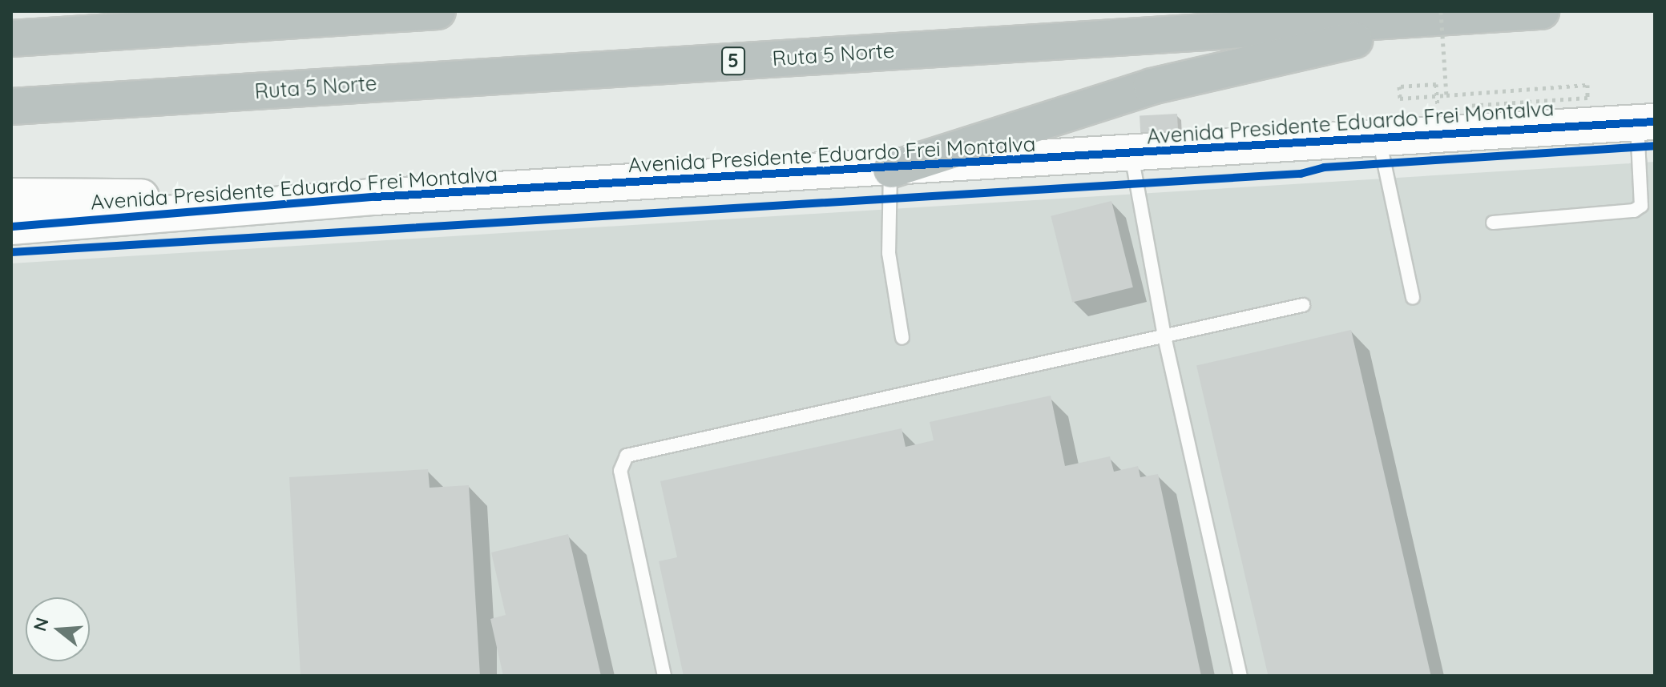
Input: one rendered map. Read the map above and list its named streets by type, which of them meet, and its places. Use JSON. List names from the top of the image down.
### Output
{
  "streets": {
    "highway": ["Ruta 5 Norte", "5"],
    "street": ["Avenida Presidente Eduardo Frei Montalva"]
  },
  "north": "left"
}
